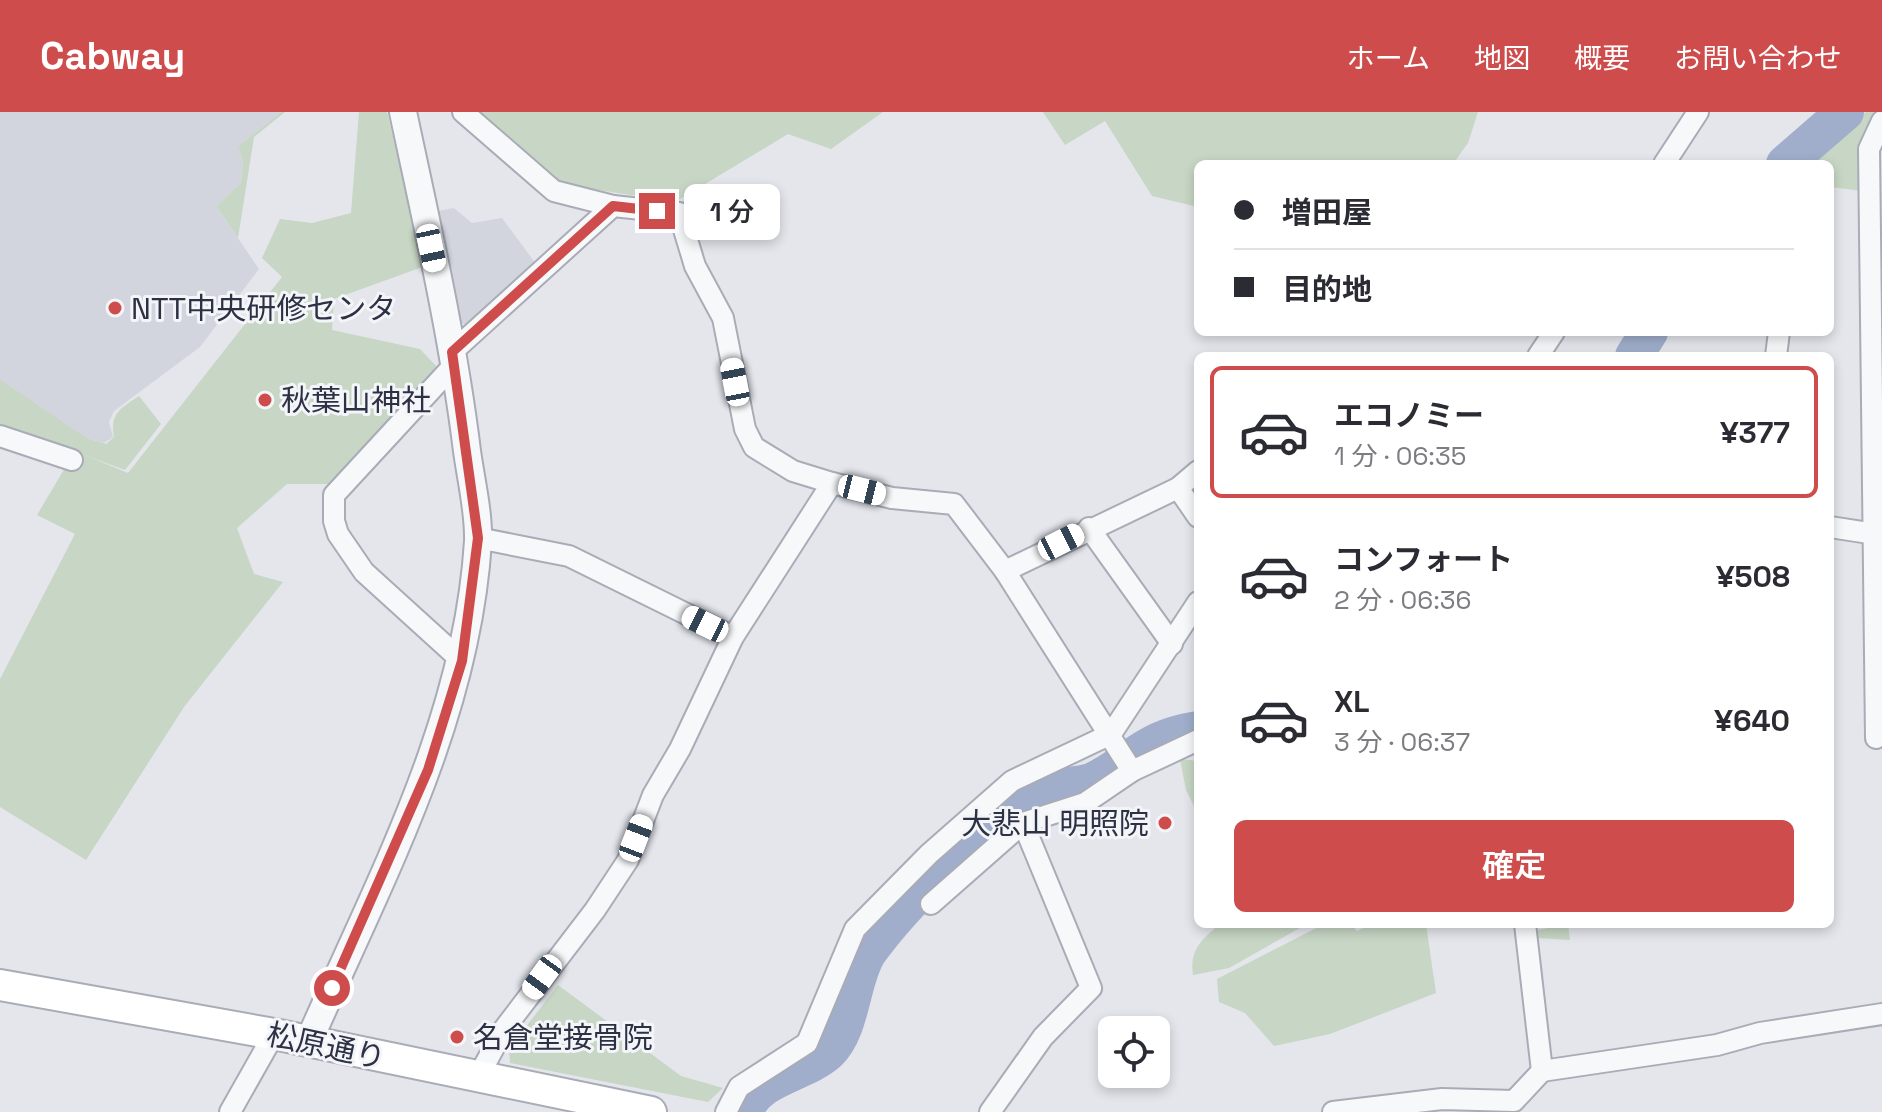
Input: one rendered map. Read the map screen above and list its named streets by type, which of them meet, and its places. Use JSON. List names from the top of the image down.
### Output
{
  "streets": {
    "main road": ["松原通り"]
  },
  "places": [
    "NTT中央研修センタ",
    "秋葉山神社",
    "大悲山 明照院",
    "名倉堂接骨院"
  ],
  "page": {
    "header": "Cabway",
    "nav": [
      "ホーム",
      "地図",
      "概要",
      "お問い合わせ"
    ],
    "banner": ["増田屋", "目的地"],
    "bubble": "1 分",
    "list": [
      {
        "name": "エコノミー",
        "note": "1 分 · 06:35",
        "value": "¥377"
      },
      {
        "name": "コンフォート",
        "note": "2 分 · 06:36",
        "value": "¥508"
      },
      {
        "name": "XL",
        "note": "3 分 · 06:37",
        "value": "¥640"
      }
    ],
    "buttons": "確定"
  }
}
